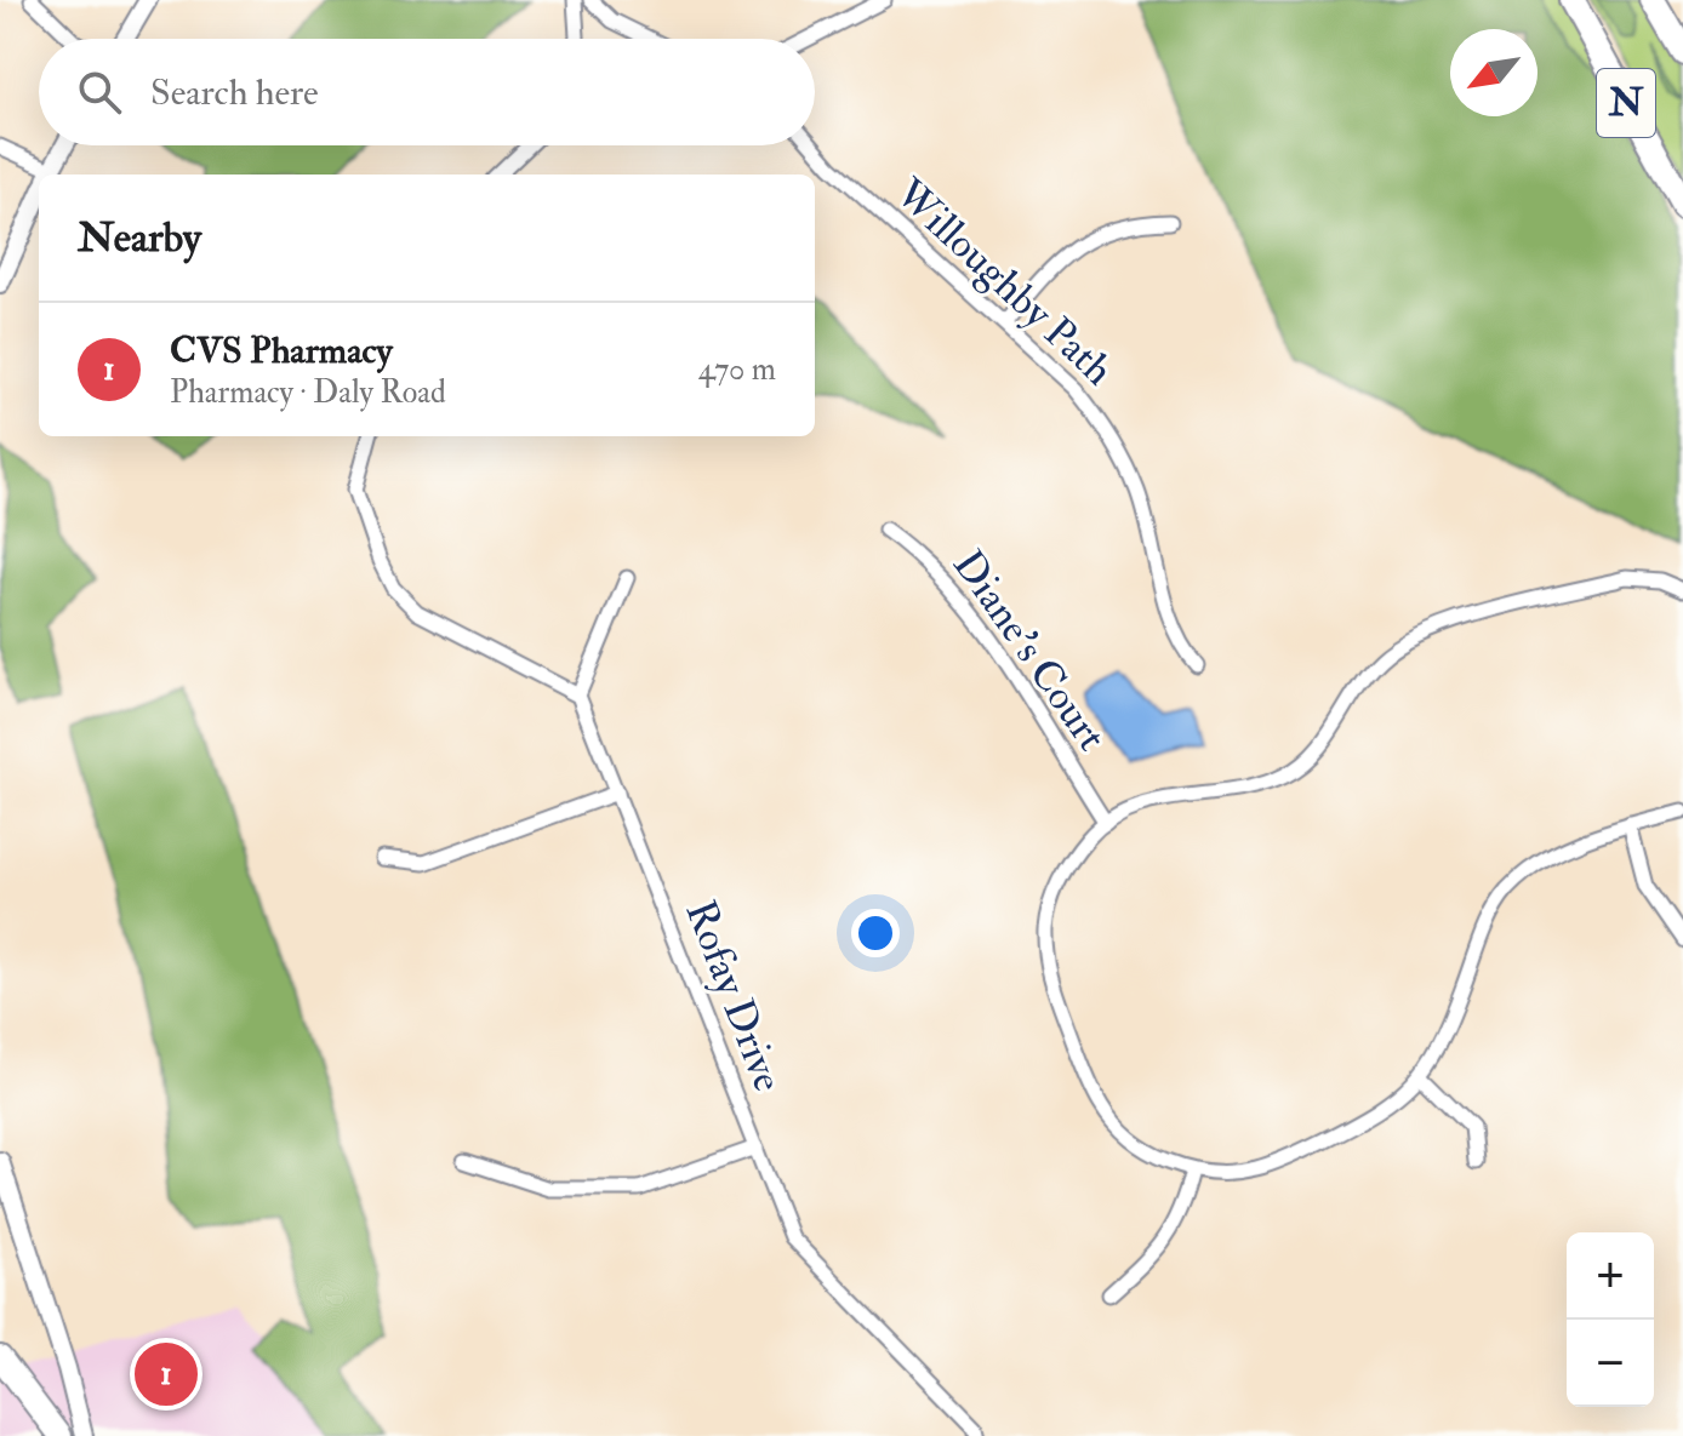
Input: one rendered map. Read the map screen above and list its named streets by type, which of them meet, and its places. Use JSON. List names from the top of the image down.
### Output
{
  "streets": {
    "highway": ["N"],
    "street": ["Willoughby Path", "Diane's Court", "Rofay Drive"]
  },
  "north": "bottom left",
  "page": {
    "search": "Search here",
    "heading": "Nearby",
    "list": [
      {
        "mark": "1",
        "name": "CVS Pharmacy",
        "note": "Pharmacy · Daly Road",
        "value": "470 m"
      }
    ],
    "map_buttons": ["+", "−"],
    "pins": "1"
  }
}
